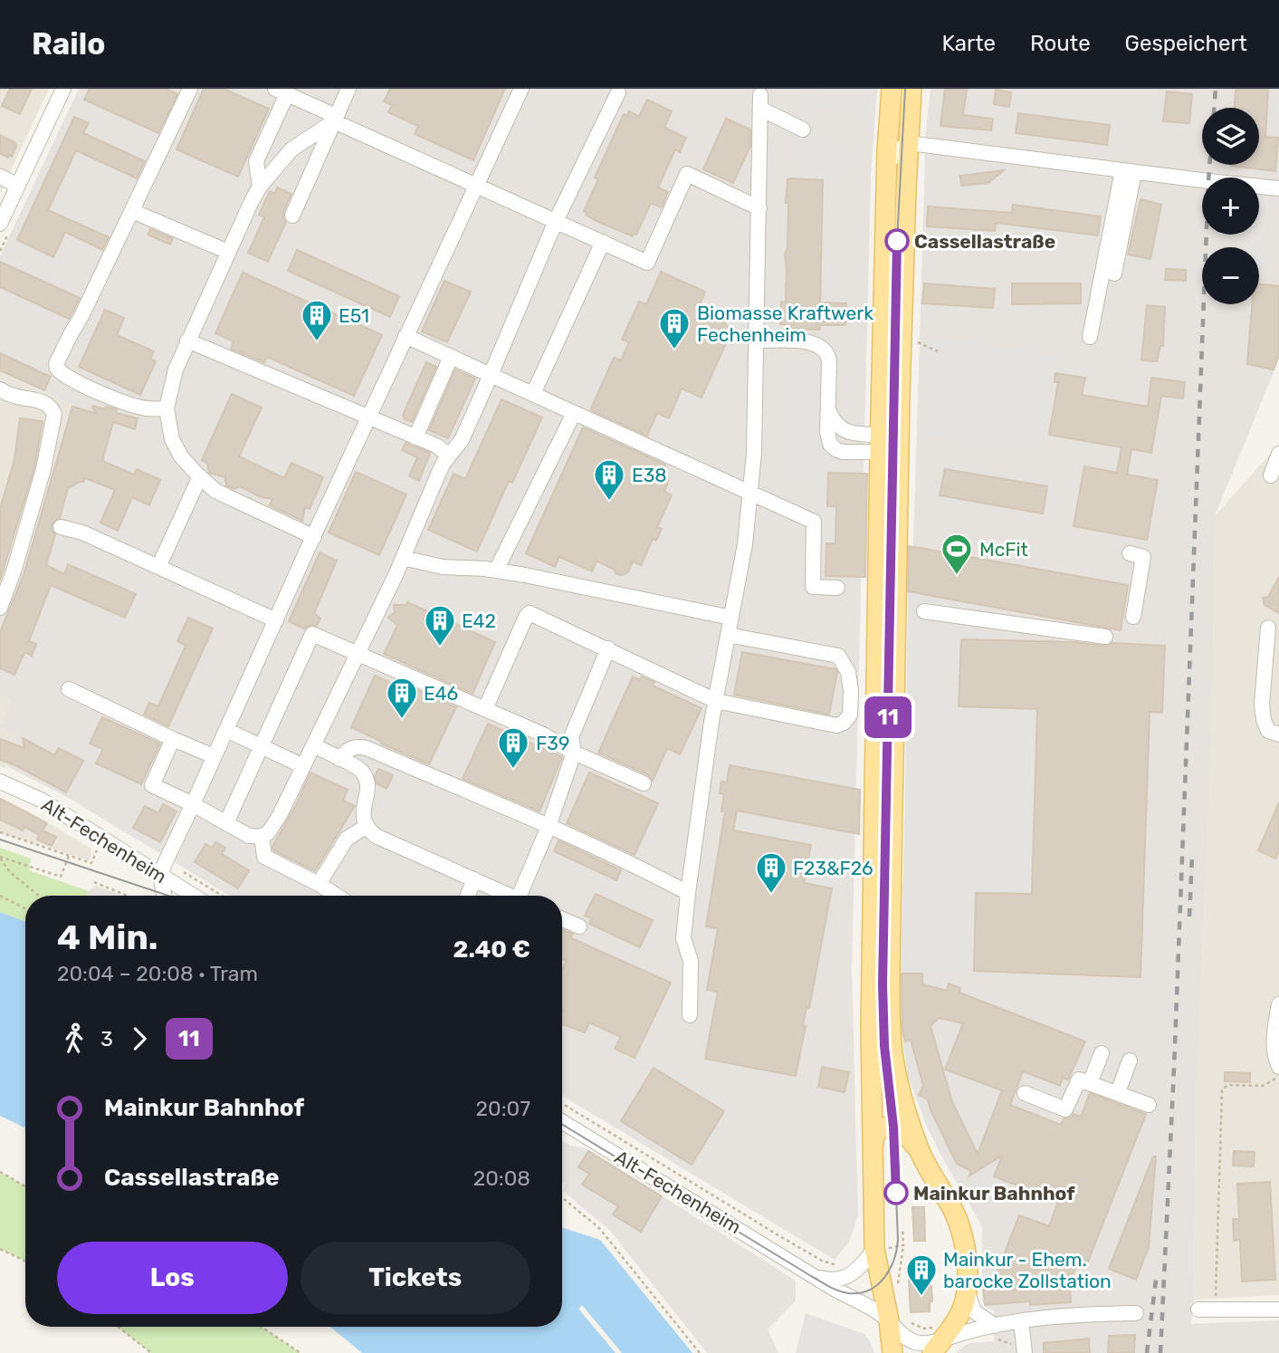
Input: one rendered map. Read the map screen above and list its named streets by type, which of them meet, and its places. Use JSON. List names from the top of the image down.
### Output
{
  "streets": {
    "street": ["Alt-Fechenheim"]
  },
  "places": {
    "other": ["Cassellastraße", "Mainkur Bahnhof"],
    "building": [
      "E51",
      "Biomasse Kraftwerk Fechenheim",
      "E38",
      "E42",
      "E46",
      "F39",
      "F23&F26",
      "Mainkur - Ehem. barocke Zollstation"
    ],
    "sports": ["McFit"]
  },
  "lines": ["tram line 11"],
  "page": {
    "header": "Railo",
    "nav": ["Karte", "Route", "Gespeichert"],
    "on_map": "11",
    "map_buttons": ["+", "−"],
    "heading": ["4 Min.", "20:04 – 20:08 · Tram", "2.40 €"],
    "legs": ["3", "11"],
    "list": [
      {
        "name": "Mainkur Bahnhof",
        "value": "20:07"
      },
      {
        "name": "Cassellastraße",
        "value": "20:08"
      }
    ],
    "buttons": ["Los", "Tickets"]
  }
}
